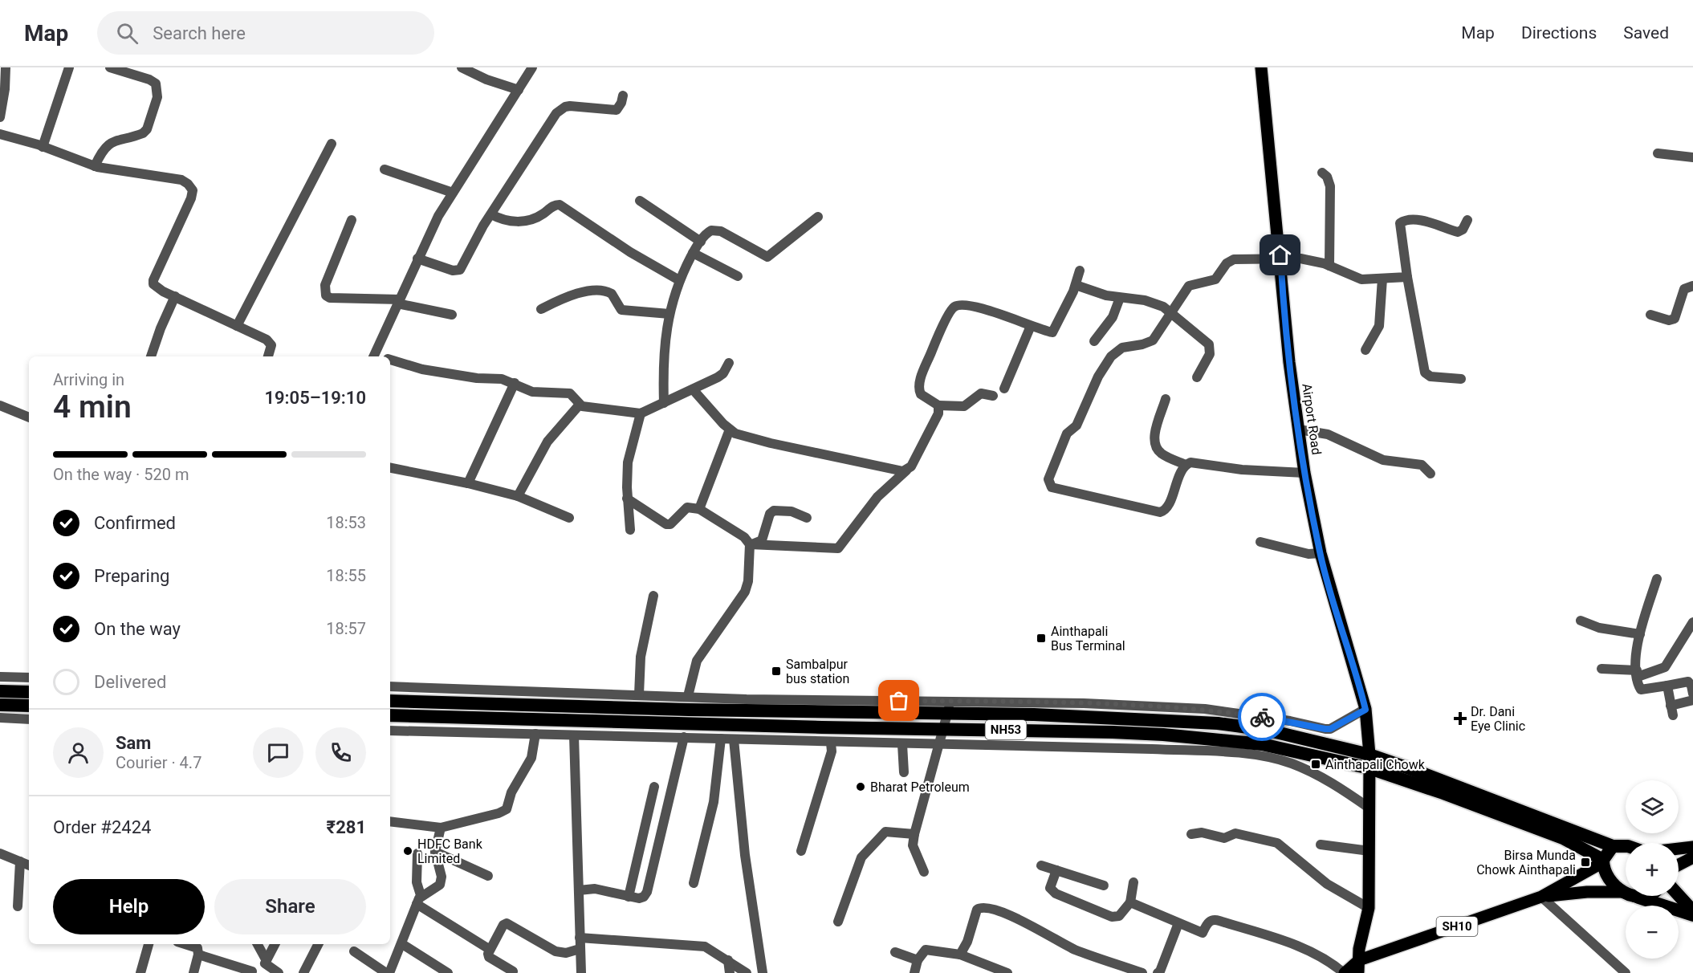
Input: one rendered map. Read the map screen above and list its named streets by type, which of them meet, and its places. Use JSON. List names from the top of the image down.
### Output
{
  "streets": {
    "highway": ["NH53"],
    "main road": ["Airport Road", "SH10"]
  },
  "crossings": [
    ["Airport Road", "NH53"],
    ["Airport Road", "SH10"],
    ["NH53", "SH10"]
  ],
  "places": {
    "transit": [
      "Ainthapali Bus Terminal",
      "Sambalpur bus station",
      "Ainthapali Chowk",
      "Birsa Munda Chowk Ainthapali"
    ],
    "health": ["Dr. Dani Eye Clinic"],
    "other": ["Bharat Petroleum", "HDFC Bank Limited"]
  },
  "page": {
    "header": "Map",
    "search": "Search here",
    "nav": ["Map", "Directions", "Saved"],
    "heading": ["4 min", "Arriving in", "19:05–19:10"],
    "panel": [
      "Sam",
      "Courier · 4.7",
      "Order #2424",
      "₹281"
    ],
    "bar": "On the way · 520 m",
    "list": [
      ["Confirmed", "18:53"],
      ["Preparing", "18:55"],
      ["On the way", "18:57"],
      "Delivered"
    ],
    "map_buttons": ["+", "−"],
    "buttons": ["Help", "Share"]
  }
}
